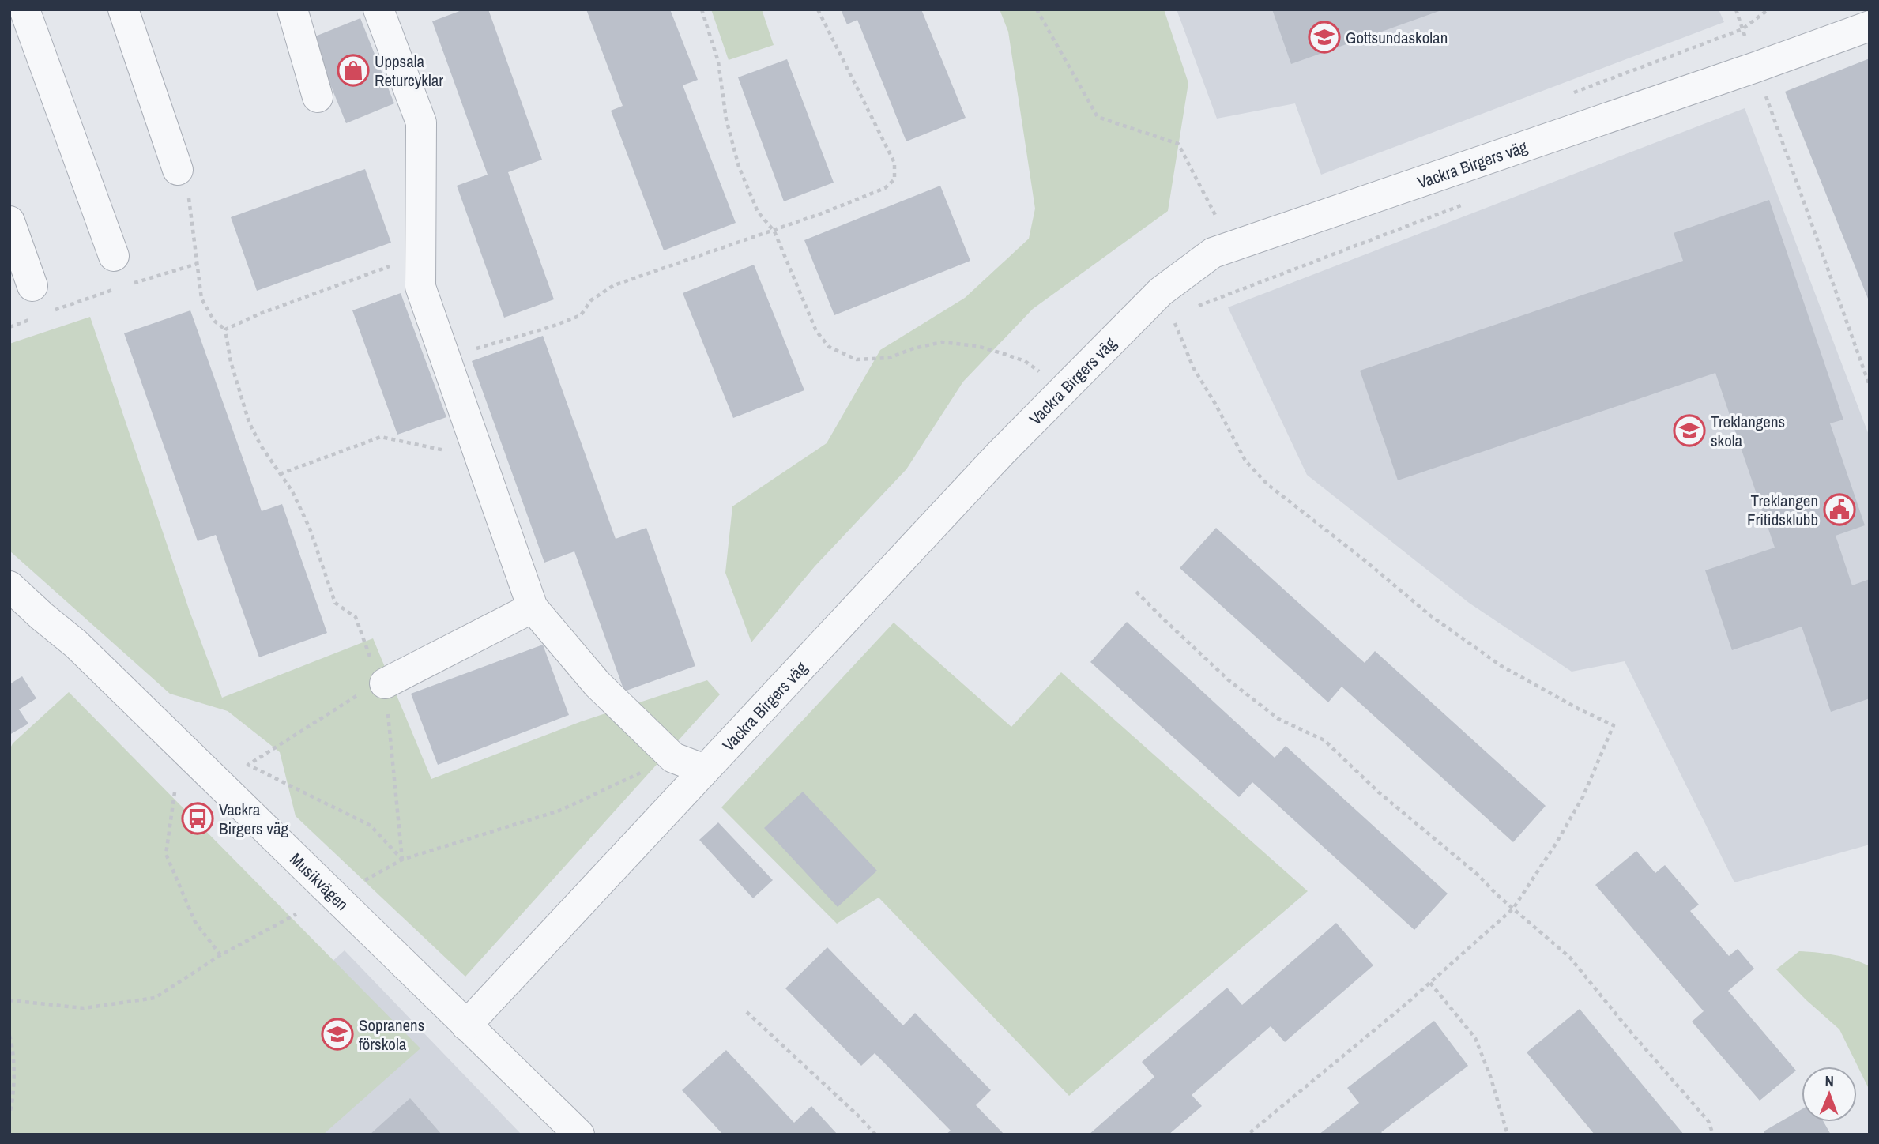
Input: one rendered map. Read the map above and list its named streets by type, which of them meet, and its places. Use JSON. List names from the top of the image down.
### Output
{
  "streets": {
    "street": ["Vackra Birgers väg", "Musikvägen"]
  },
  "crossings": [
    ["Vackra Birgers väg", "Musikvägen"]
  ],
  "places": {
    "school or university": ["Gottsundaskolan", "Treklangens skola", "Sopranens förskola"],
    "shop": ["Uppsala Returcyklar"],
    "public building": ["Treklangen Fritidsklubb"],
    "bus stop": ["Vackra Birgers väg"]
  },
  "north": "top"
}
